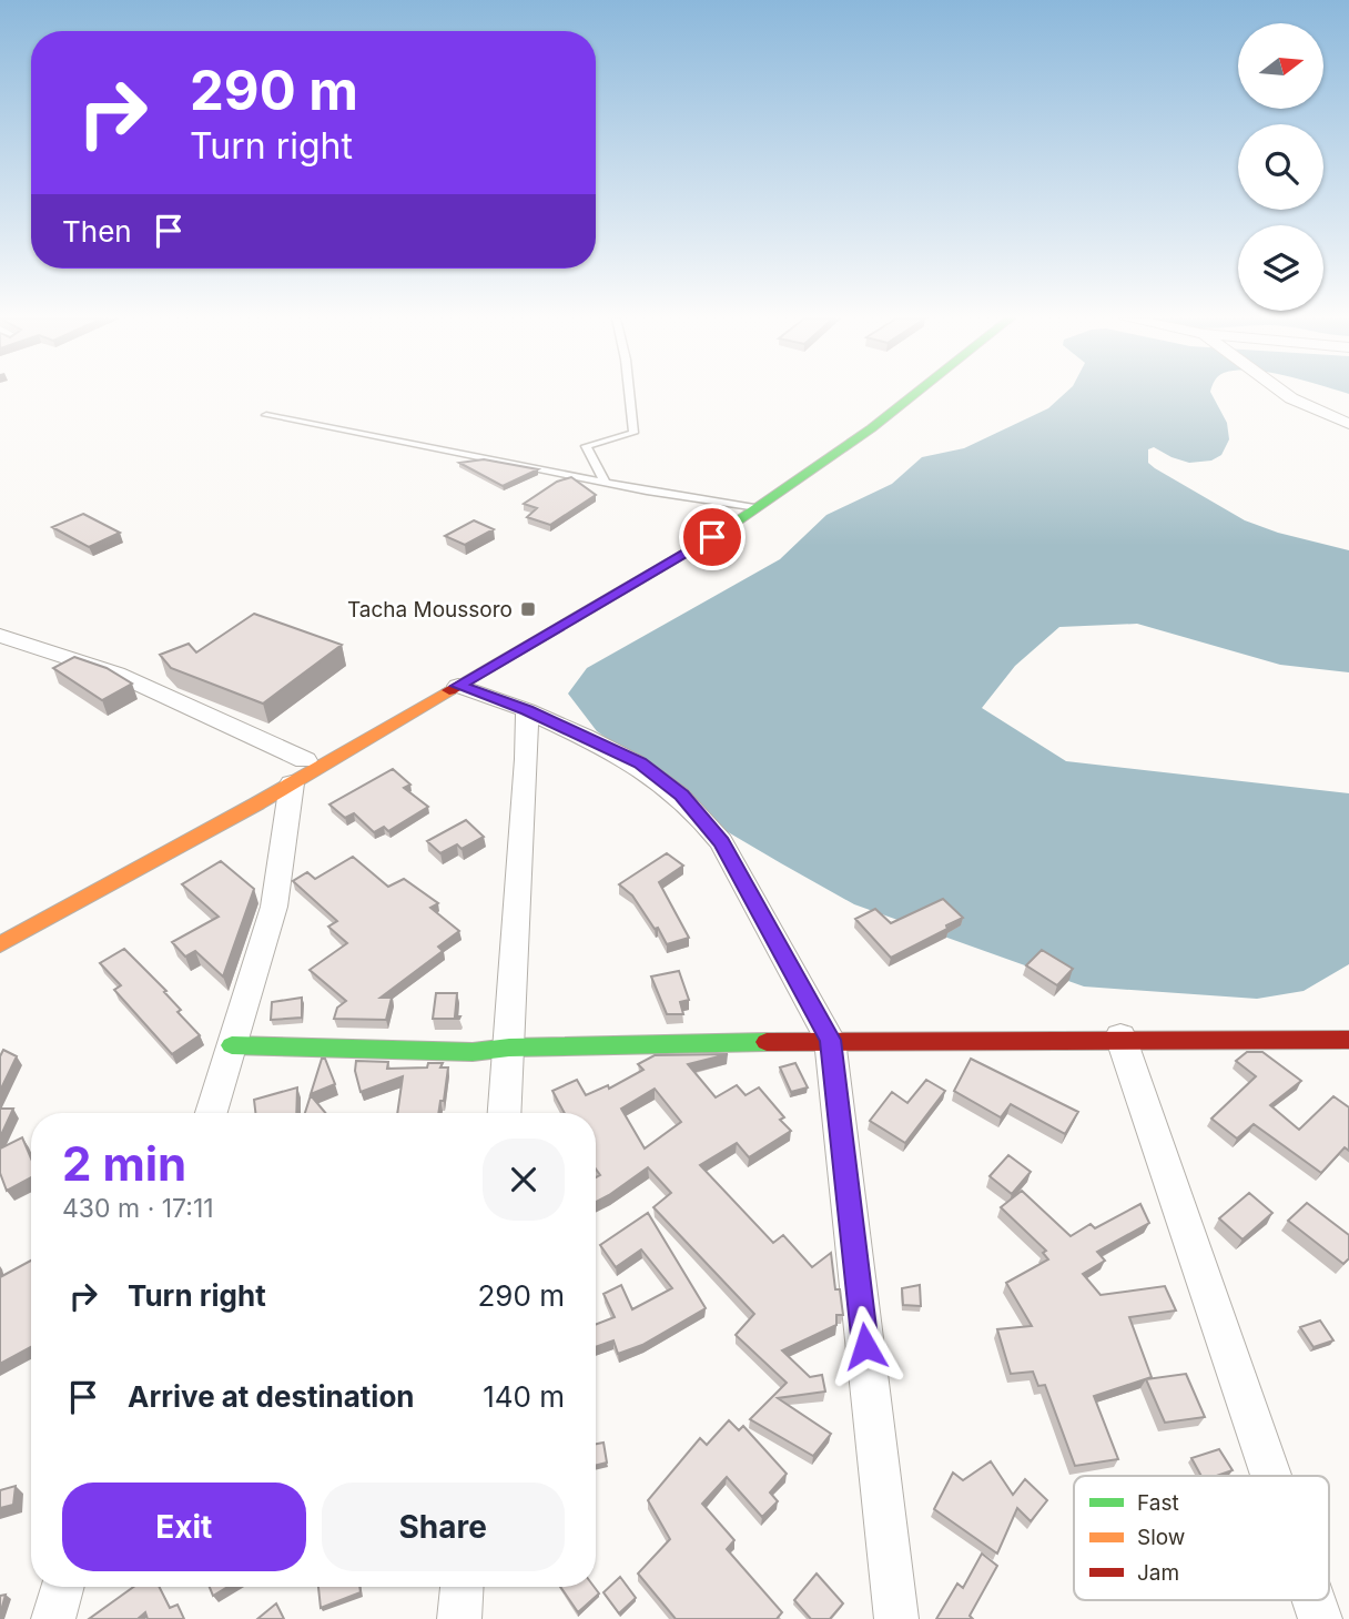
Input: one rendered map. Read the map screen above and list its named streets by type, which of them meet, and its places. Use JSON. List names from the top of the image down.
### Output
{
  "places": {
    "transit": ["Tacha Moussoro"]
  },
  "legend": ["Fast", "Slow", "Jam"],
  "north": "right",
  "page": {
    "turn": ["290 m", "Turn right"],
    "then": "Then",
    "heading": ["2 min", "430 m · 17:11"],
    "list": [
      {
        "name": "Turn right",
        "value": "290 m"
      },
      {
        "name": "Arrive at destination",
        "value": "140 m"
      }
    ],
    "buttons": ["Exit", "Share"]
  }
}
